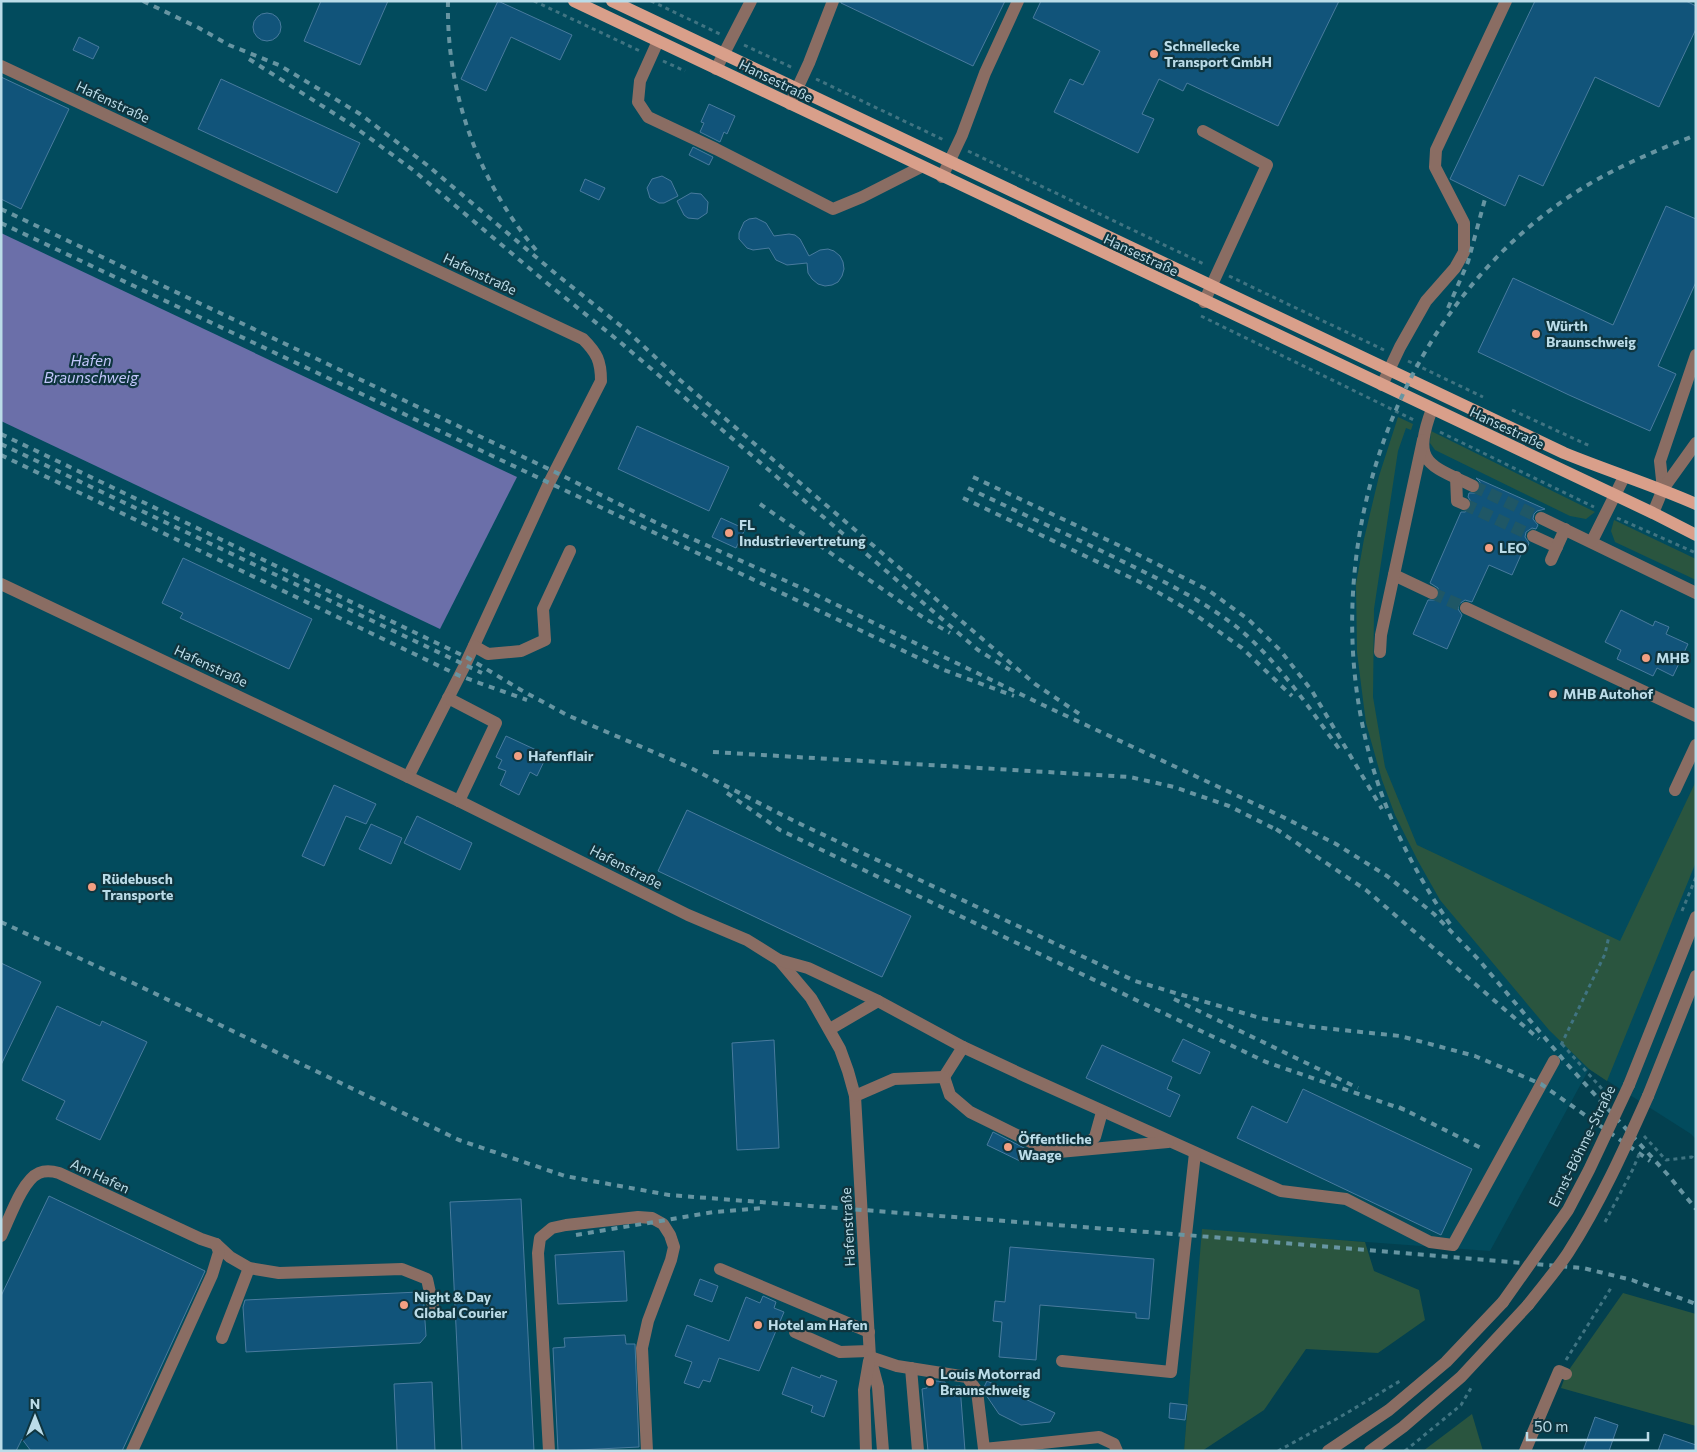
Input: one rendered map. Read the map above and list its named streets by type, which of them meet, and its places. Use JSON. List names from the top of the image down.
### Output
{
  "streets": {
    "main road": ["Hansestraße"],
    "street": ["Hafenstraße", "Ernst-Böhme-Straße", "Am Hafen"]
  },
  "water": ["Hafen Braunschweig"],
  "places": [
    "Schnellecke Transport GmbH",
    "Würth Braunschweig",
    "FL Industrievertretung",
    "LEO",
    "MHB",
    "MHB Autohof",
    "Hafenflair",
    "Rüdebusch Transporte",
    "Öffentliche Waage",
    "Night & Day Global Courier",
    "Hotel am Hafen",
    "Louis Motorrad Braunschweig"
  ],
  "scale_bar": "50 m",
  "north": "top"
}
